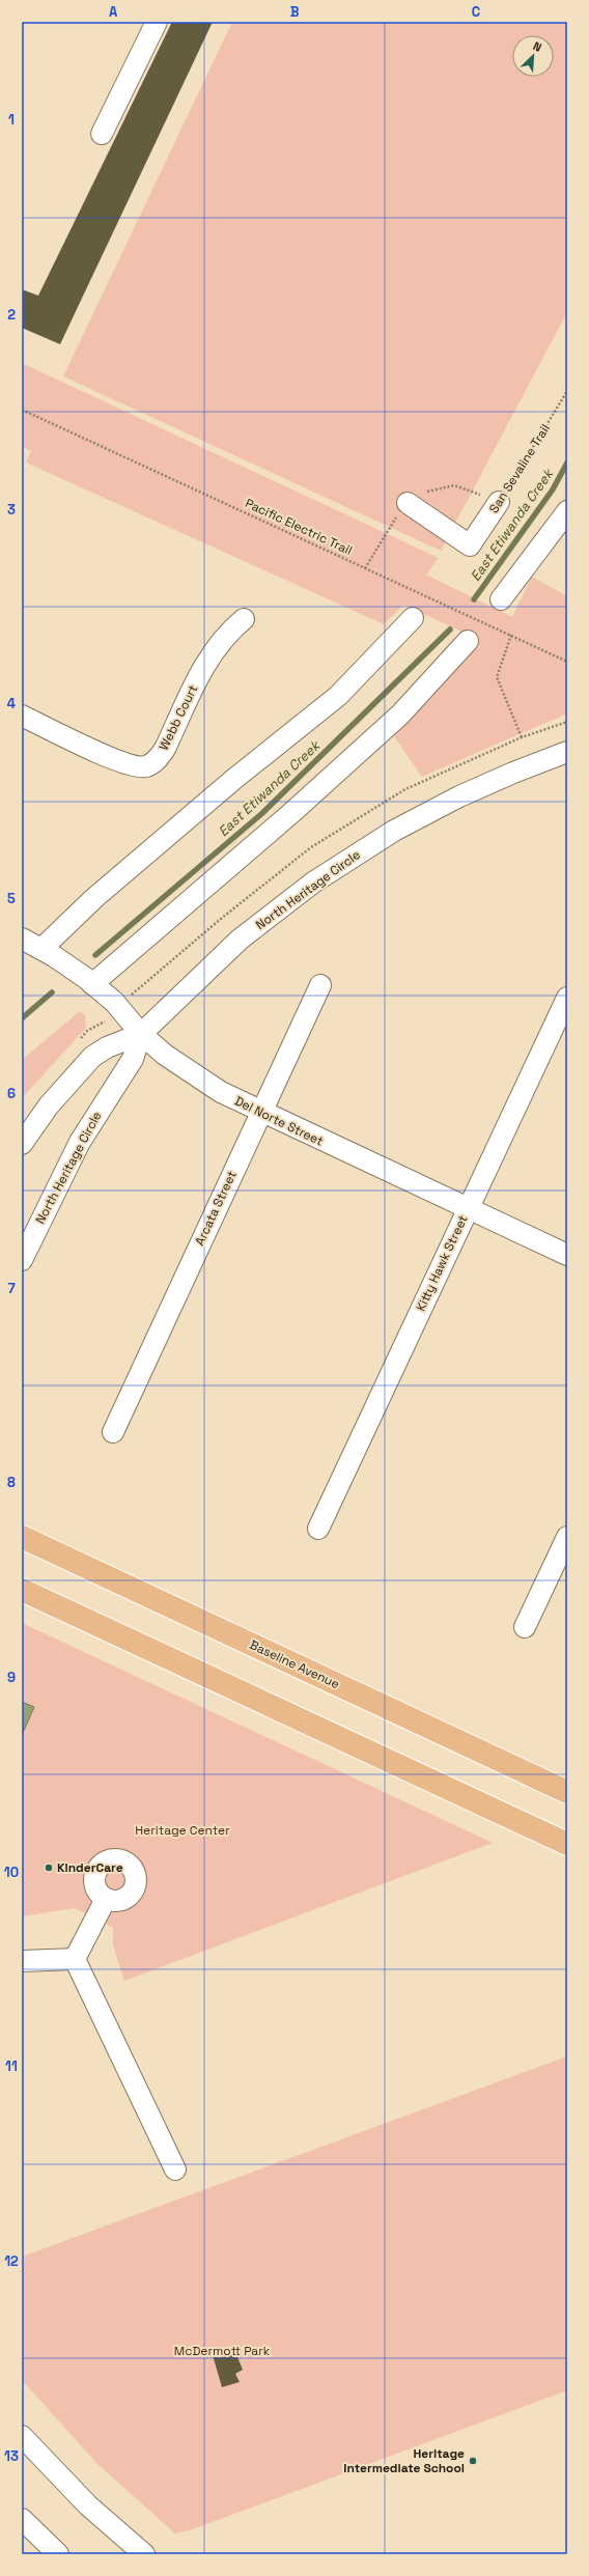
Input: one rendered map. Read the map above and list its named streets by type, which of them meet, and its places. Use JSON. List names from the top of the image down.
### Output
{
  "streets": {
    "main road": ["Baseline Avenue"],
    "street": [
      "San Sevaline Trail",
      "Webb Court",
      "North Heritage Circle",
      "Del Norte Street",
      "Arcata Street",
      "Kitty Hawk Street"
    ],
    "path": ["Pacific Electric Trail"]
  },
  "crossings": [
    ["North Heritage Circle", "Del Norte Street"],
    ["Del Norte Street", "Arcata Street"],
    ["Del Norte Street", "Kitty Hawk Street"]
  ],
  "water": ["East Etiwanda Creek"],
  "parks": ["Heritage Center", "McDermott Park"],
  "places": ["KinderCare", "Heritage Intermediate School"],
  "north": "top right",
  "grid": {
    "columns": ["A", "B", "C"],
    "rows": [
      "1",
      "2",
      "3",
      "4",
      "5",
      "6",
      "7",
      "8",
      "9",
      "10",
      "11",
      "12",
      "13"
    ]
  }
}
